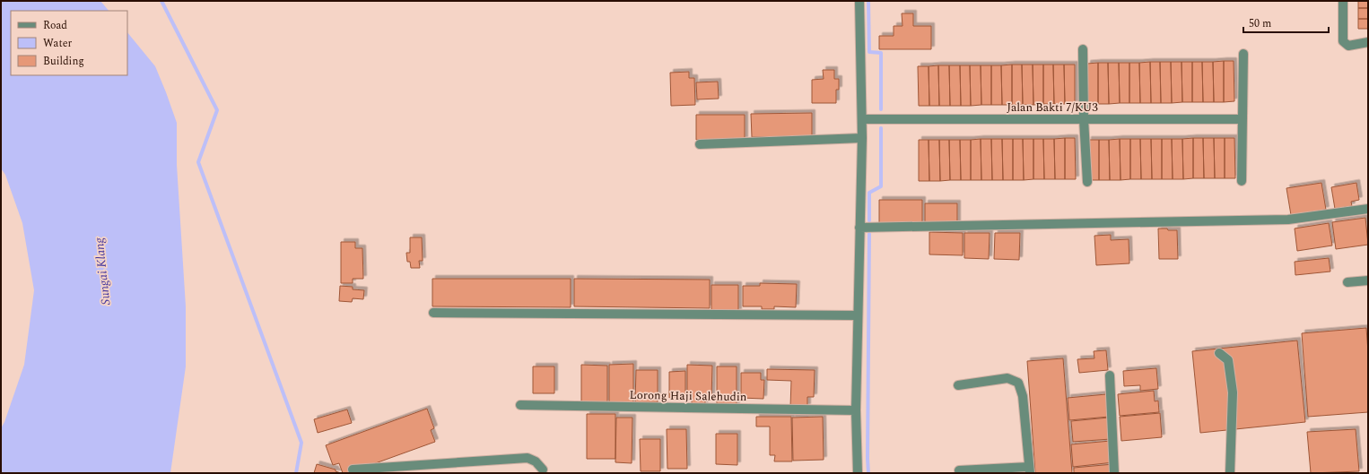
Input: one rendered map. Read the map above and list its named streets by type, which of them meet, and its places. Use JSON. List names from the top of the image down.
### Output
{
  "streets": {
    "street": ["Jalan Bakti 7/KU3", "Lorong Haji Salehudin"]
  },
  "water": ["Sungai Klang"],
  "legend": ["Road", "Water", "Building"],
  "scale_bar": "50 m"
}
